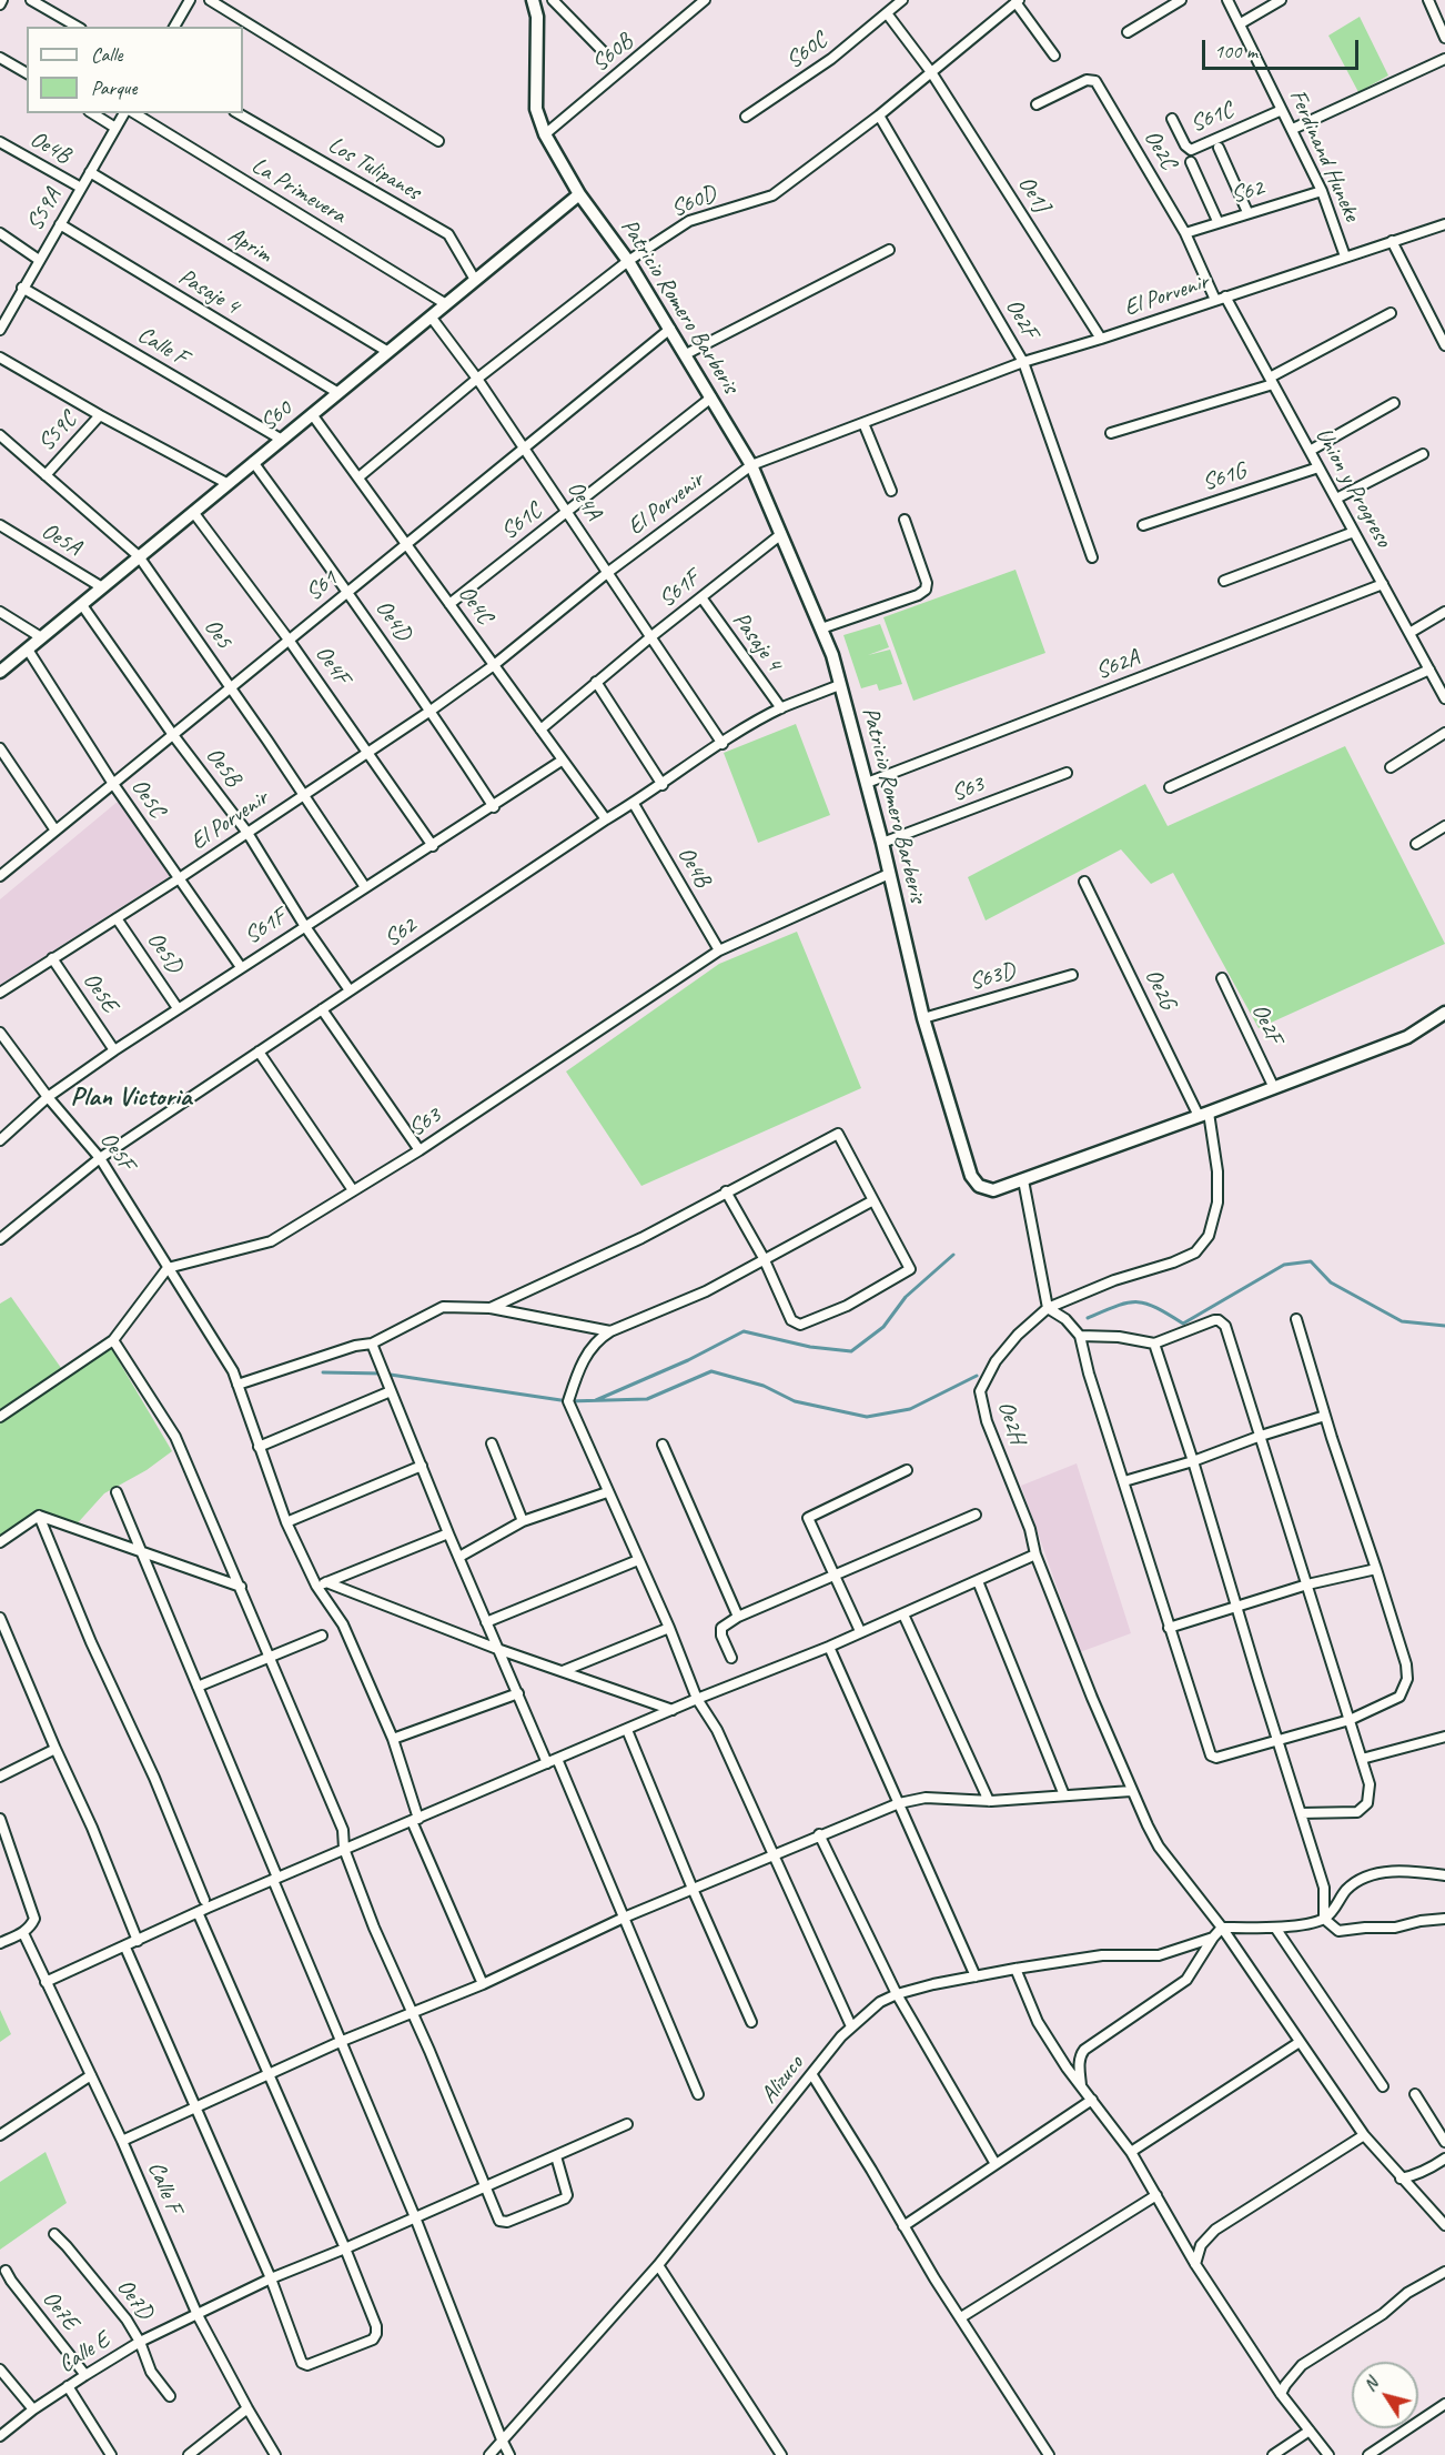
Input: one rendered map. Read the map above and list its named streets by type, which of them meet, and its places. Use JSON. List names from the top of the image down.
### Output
{
  "streets": {
    "street": [
      "S60C",
      "S60B",
      "S61C",
      "Oe4B",
      "Oe2C",
      "Ferdinand Huneke",
      "Los Tulipanes",
      "La Primevera",
      "S62",
      "Oe1J",
      "S60D",
      "S59A",
      "Aprim",
      "Pasaje 4",
      "El Porvenir",
      "Patricio Romero Barberis",
      "Oe2F",
      "Calle F",
      "S60",
      "S59C",
      "S61G",
      "Union y Progreso",
      "Oe4A",
      "Oe5A",
      "S61",
      "S61F",
      "Oe4C",
      "Oe4D",
      "Oe5",
      "Oe4F",
      "S62A",
      "Oe5B",
      "S63",
      "Oe5C",
      "Oe5D",
      "S63D",
      "Oe2G",
      "Oe5E",
      "Oe5F",
      "Oe2H",
      "Alizuco",
      "Oe7D",
      "Oe7E",
      "Calle E"
    ]
  },
  "crossings": [
    ["S60B", "Patricio Romero Barberis"],
    ["S61C", "Ferdinand Huneke"],
    ["S61C", "Patricio Romero Barberis"],
    ["S61C", "Oe4A"],
    ["S61C", "Oe4C"],
    ["Oe4B", "S62"],
    ["Oe4B", "S59A"],
    ["Oe4B", "S63"],
    ["Oe2C", "S62"],
    ["Oe2C", "El Porvenir"],
    ["Ferdinand Huneke", "S62"],
    ["Ferdinand Huneke", "El Porvenir"],
    ["Los Tulipanes", "S60"],
    ["La Primevera", "S60"],
    ["S62", "Pasaje 4"],
    ["S62", "Patricio Romero Barberis"],
    ["S62", "Oe4A"],
    ["S62", "Oe4C"],
    ["S62", "Oe5B"],
    ["S62", "Oe5F"],
    ["Oe1J", "S60D"],
    ["Oe1J", "El Porvenir"],
    ["S60D", "Patricio Romero Barberis"],
    ["S60D", "Oe2F"],
    ["S60D", "Oe4A"],
    ["S60D", "Oe4C"],
    ["S59A", "Aprim"],
    ["S59A", "Pasaje 4"],
    ["S59A", "Calle F"],
    ["Aprim", "S60"],
    ["Pasaje 4", "S60"],
    ["Pasaje 4", "S61F"],
    ["El Porvenir", "Patricio Romero Barberis"],
    ["El Porvenir", "Oe2F"],
    ["El Porvenir", "Union y Progreso"],
    ["El Porvenir", "Oe4A"],
    ["El Porvenir", "Oe4C"],
    ["El Porvenir", "Oe4D"],
    ["El Porvenir", "Oe5"],
    ["El Porvenir", "Oe4F"],
    ["El Porvenir", "Oe5B"],
    ["El Porvenir", "Oe5C"],
    ["El Porvenir", "Oe5D"],
    ["El Porvenir", "Oe5E"],
    ["Patricio Romero Barberis", "Oe2F"],
    ["Patricio Romero Barberis", "S60"],
    ["Patricio Romero Barberis", "S61"],
    ["Patricio Romero Barberis", "S61F"],
    ["Patricio Romero Barberis", "S62A"],
    ["Patricio Romero Barberis", "S63"],
    ["Patricio Romero Barberis", "S63D"],
    ["Patricio Romero Barberis", "Oe2G"],
    ["Patricio Romero Barberis", "Oe2H"],
    ["Calle F", "S60"],
    ["Calle F", "Calle E"],
    ["S60", "Oe4A"],
    ["S60", "Oe5A"],
    ["S60", "Oe4C"],
    ["S60", "Oe4D"],
    ["S60", "Oe5"],
    ["S60", "Oe4F"],
    ["S60", "Oe5B"],
    ["S60", "Oe5C"],
    ["S59C", "Oe5"],
    ["S61G", "Union y Progreso"],
    ["Union y Progreso", "S62A"],
    ["Oe4A", "S61"],
    ["Oe4A", "S61F"],
    ["S61", "Oe4C"],
    ["S61", "Oe4D"],
    ["S61", "Oe5"],
    ["S61", "Oe4F"],
    ["S61", "Oe5B"],
    ["S61", "Oe5C"],
    ["S61F", "Oe4C"],
    ["S61F", "Oe4D"],
    ["S61F", "Oe5"],
    ["S61F", "Oe4F"],
    ["S61F", "Oe5B"],
    ["S61F", "Oe5C"],
    ["S61F", "Oe5D"],
    ["S61F", "Oe5E"],
    ["S61F", "Oe5F"],
    ["S63", "Oe5F"],
    ["Oe2G", "Oe2H"],
    ["Oe7D", "Calle E"],
    ["Oe7E", "Calle E"]
  ],
  "districts": ["Plan Victoria"],
  "legend": ["Calle", "Parque"],
  "scale_bar": "100 m",
  "north": "top left"
}
